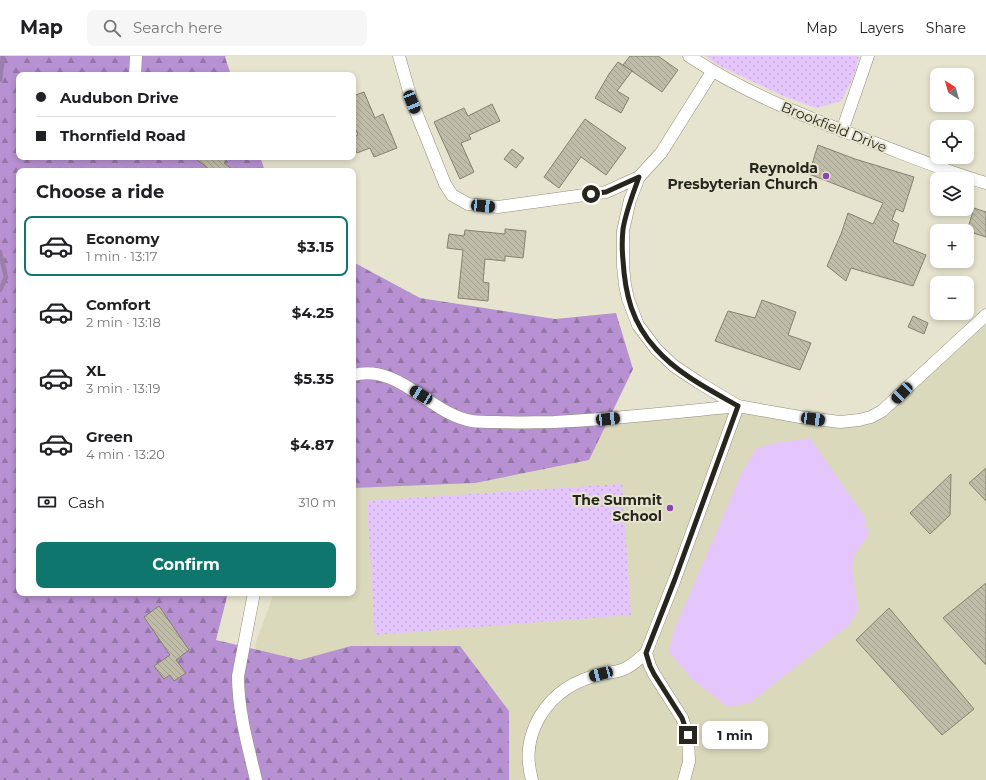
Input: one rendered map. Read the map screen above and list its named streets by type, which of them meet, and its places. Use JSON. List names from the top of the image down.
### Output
{
  "streets": {
    "street": ["Brookfield Drive"]
  },
  "places": ["Reynolda Presbyterian Church", "The Summit School"],
  "north": "top left",
  "page": {
    "header": "Map",
    "search": "Search here",
    "nav": ["Map", "Layers", "Share"],
    "map_buttons": ["+", "−"],
    "banner": ["Audubon Drive", "Thornfield Road"],
    "heading": "Choose a ride",
    "list": [
      {
        "name": "Economy",
        "note": "1 min · 13:17",
        "value": "$3.15"
      },
      {
        "name": "Comfort",
        "note": "2 min · 13:18",
        "value": "$4.25"
      },
      {
        "name": "XL",
        "note": "3 min · 13:19",
        "value": "$5.35"
      },
      {
        "name": "Green",
        "note": "4 min · 13:20",
        "value": "$4.87"
      }
    ],
    "pay": ["Cash", "310 m"],
    "buttons": "Confirm",
    "bubble": "1 min"
  }
}
